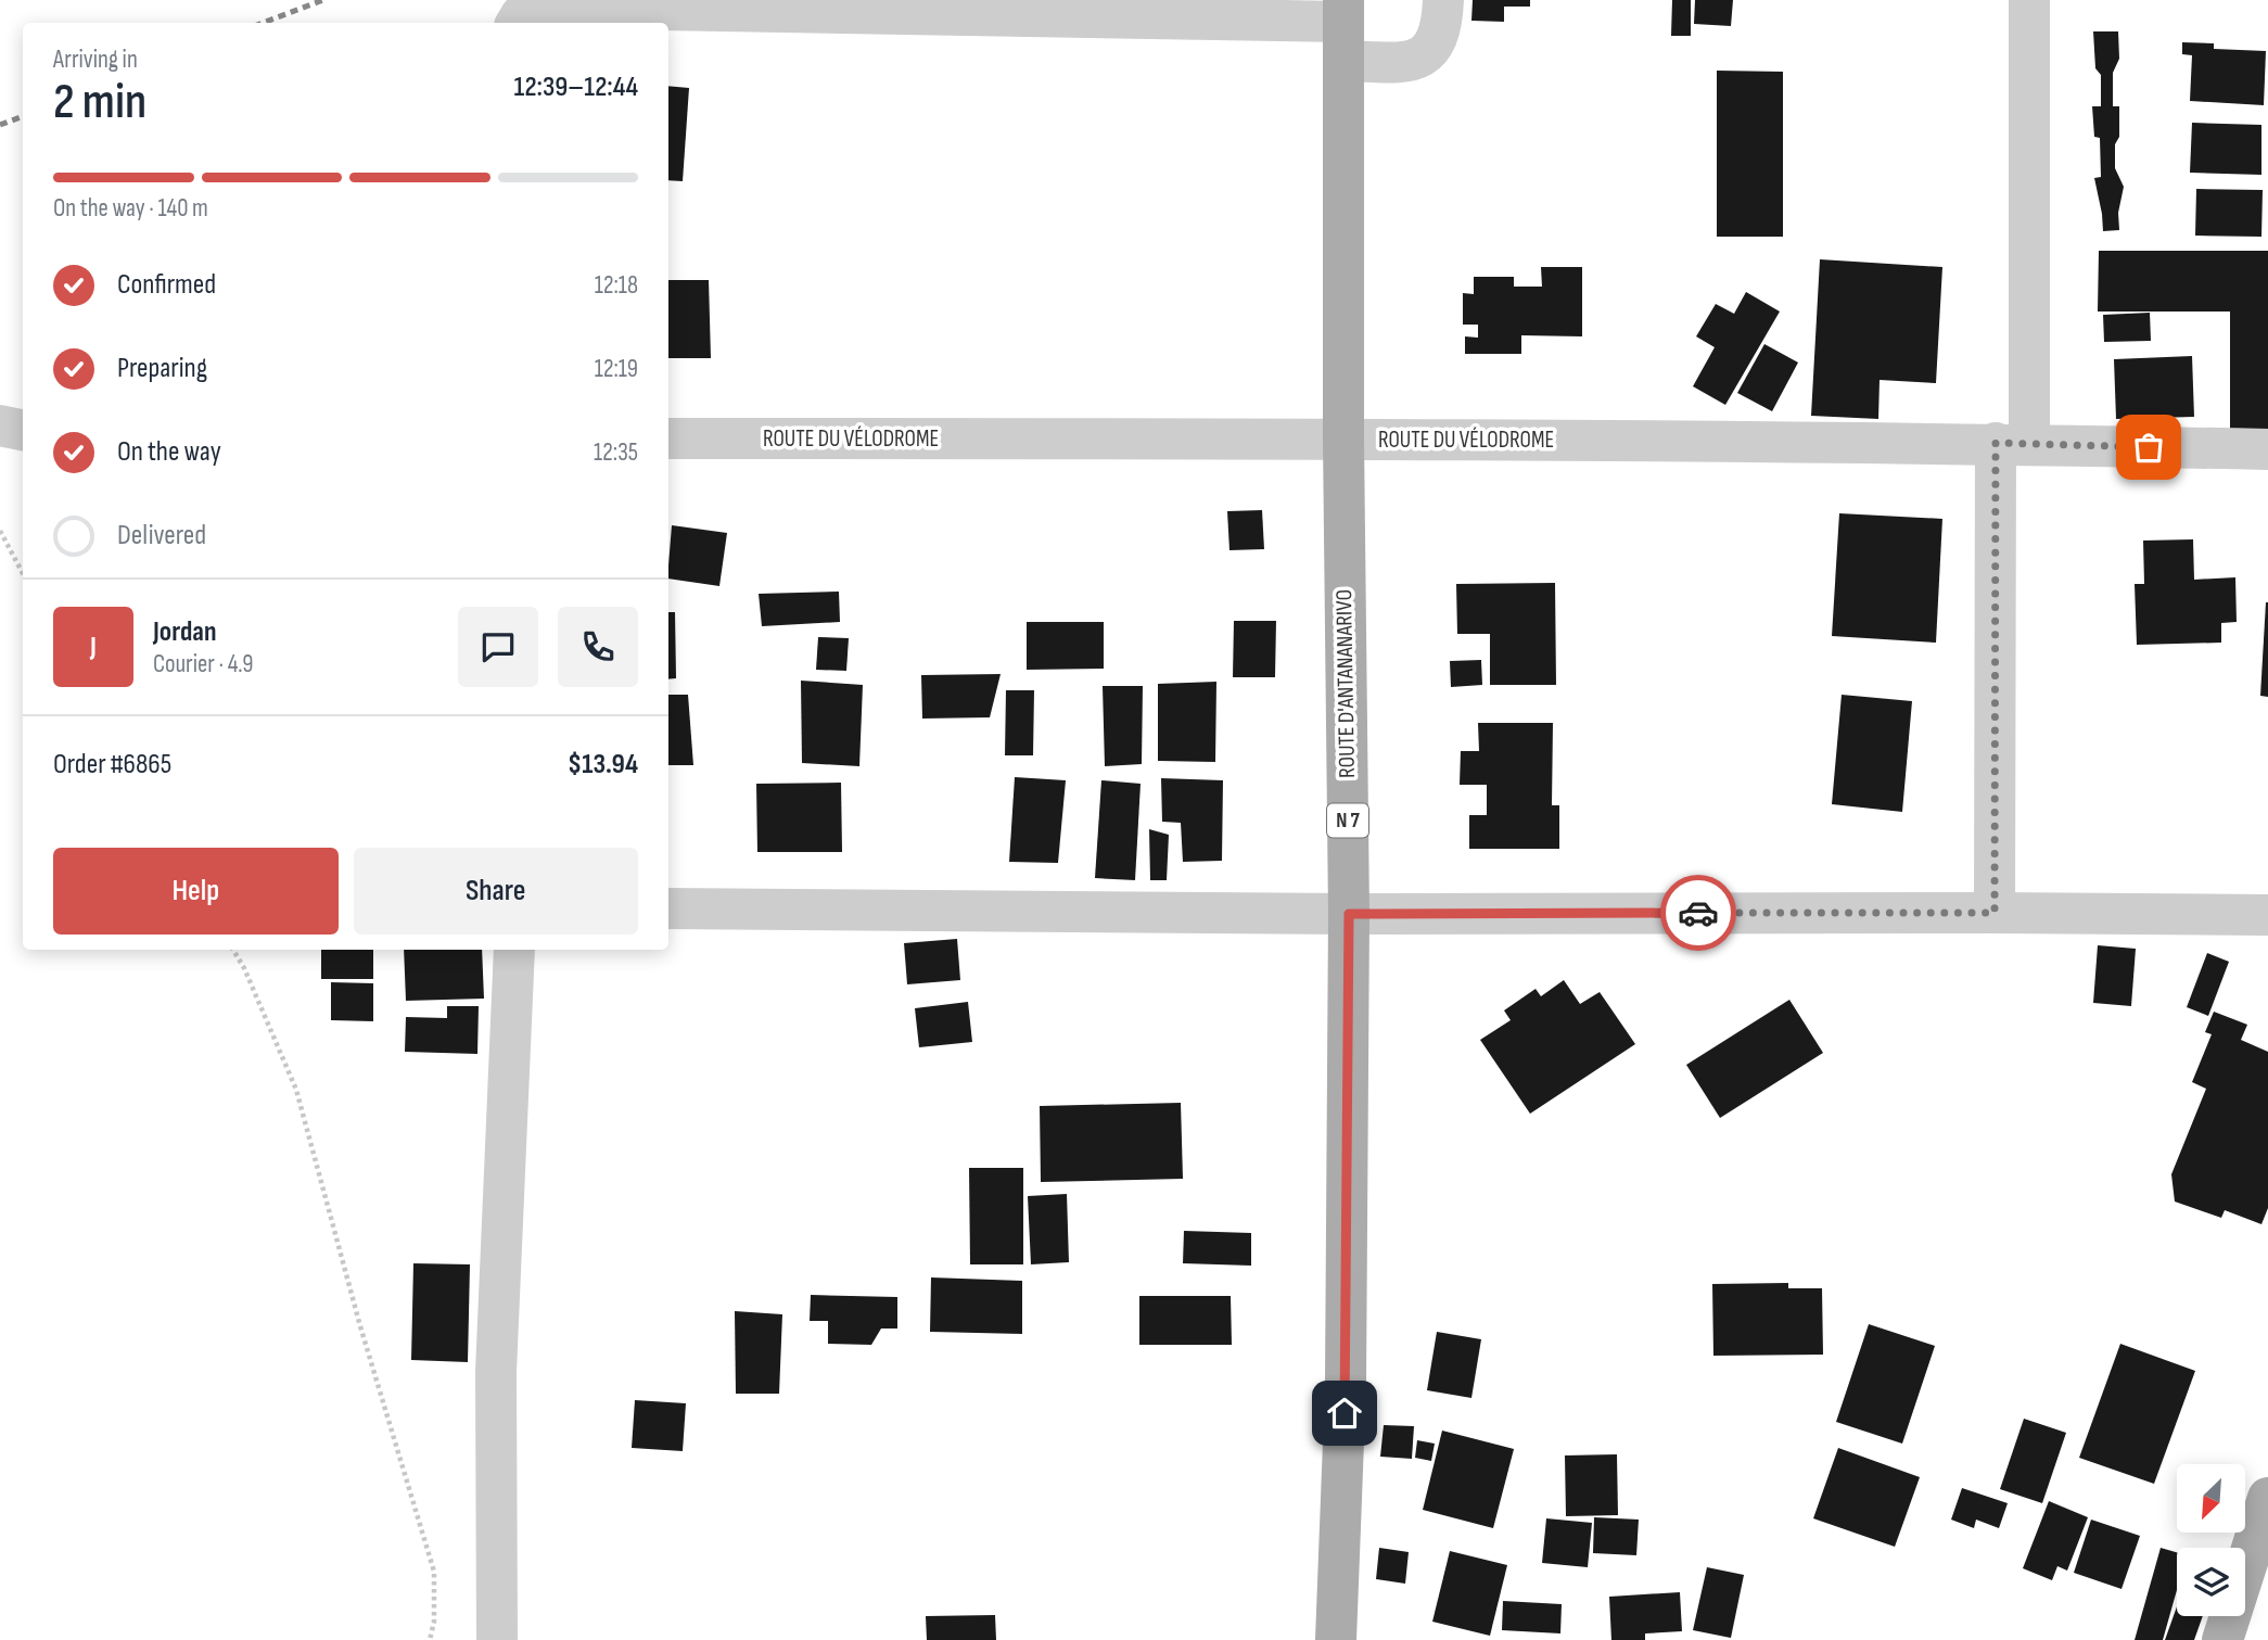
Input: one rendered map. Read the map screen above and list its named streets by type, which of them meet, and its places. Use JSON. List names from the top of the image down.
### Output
{
  "streets": {
    "main road": ["ROUTE D'ANTANANARIVO", "N 7"],
    "street": ["ROUTE DU VÉLODROME"]
  },
  "crossings": [
    ["ROUTE DU VÉLODROME", "ROUTE D'ANTANANARIVO"]
  ],
  "north": "bottom left",
  "page": {
    "heading": ["2 min", "Arriving in", "12:39–12:44"],
    "panel": [
      "Jordan",
      "Courier · 4.9",
      "Order #6865",
      "$13.94"
    ],
    "bar": "On the way · 140 m",
    "list": [
      ["Confirmed", "12:18"],
      ["Preparing", "12:19"],
      ["On the way", "12:35"],
      "Delivered"
    ],
    "round": "J",
    "buttons": ["Help", "Share"]
  }
}
